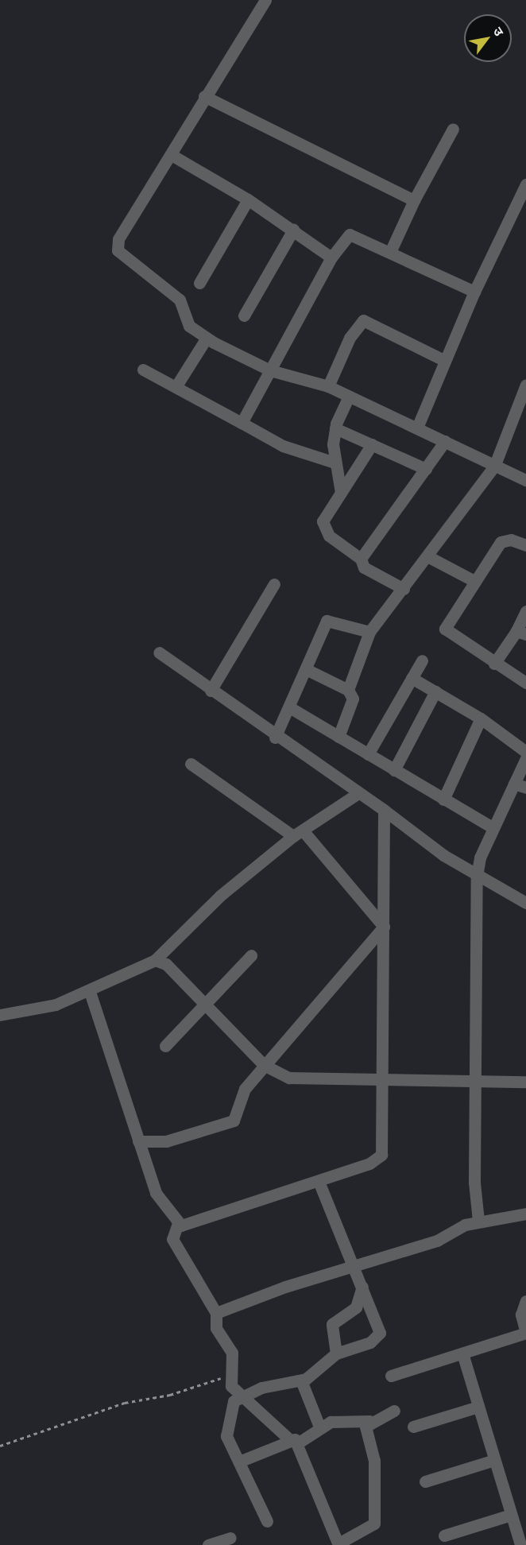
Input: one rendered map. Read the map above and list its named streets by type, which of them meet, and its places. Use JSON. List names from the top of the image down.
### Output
{
  "north": "top right"
}
